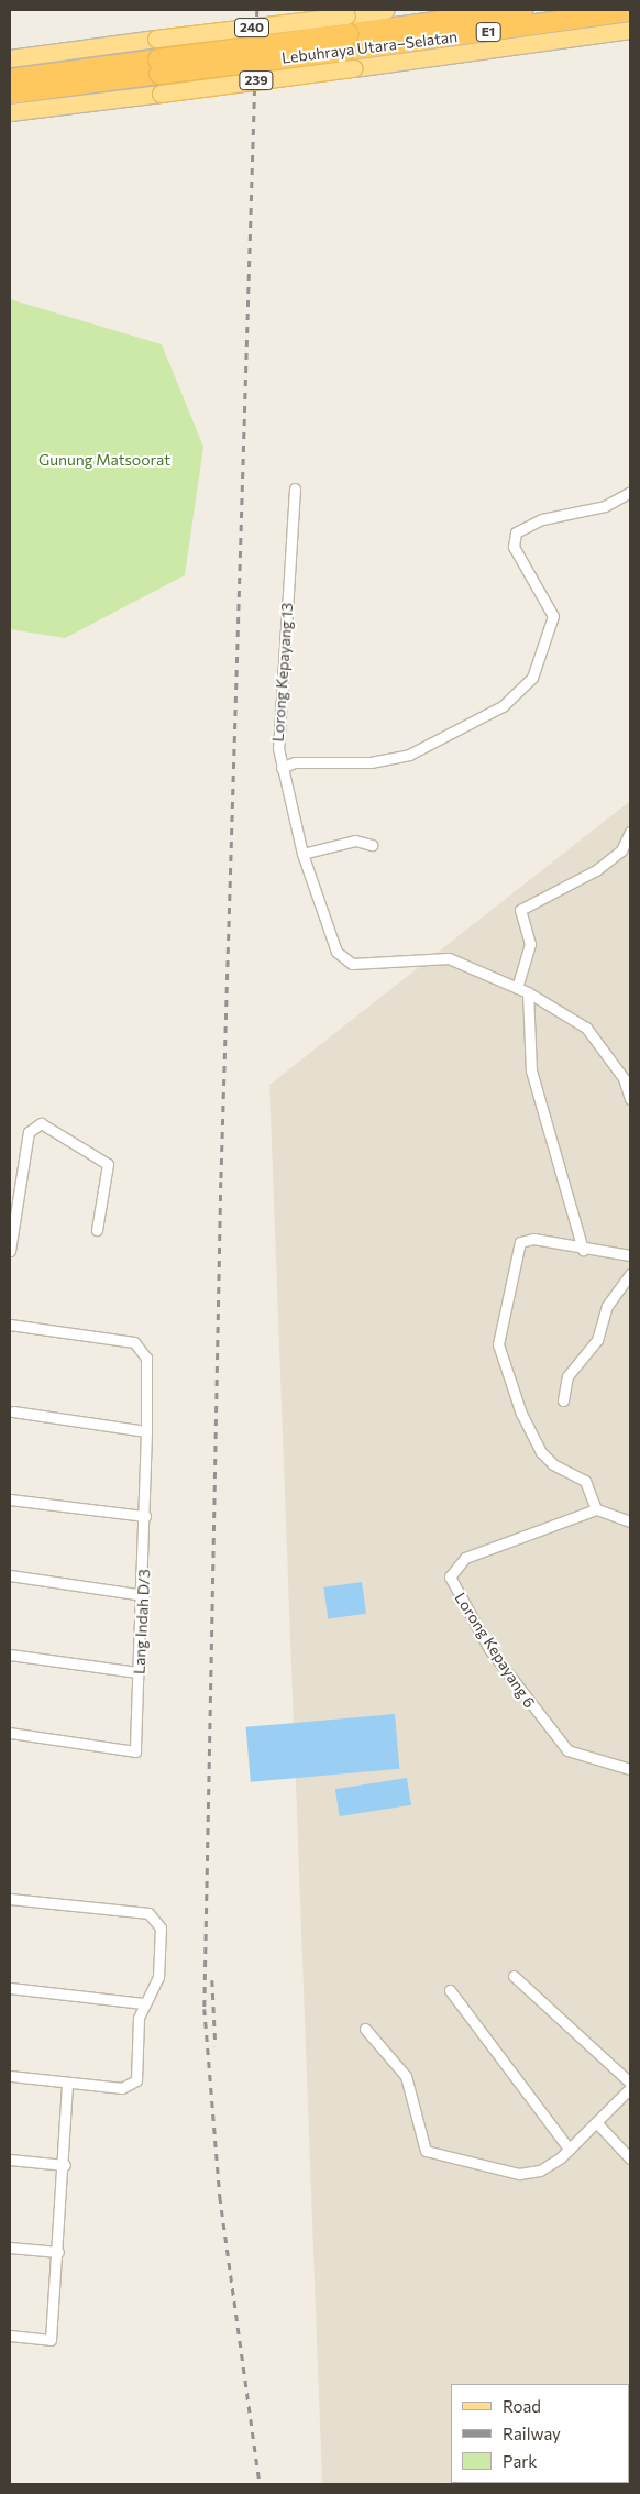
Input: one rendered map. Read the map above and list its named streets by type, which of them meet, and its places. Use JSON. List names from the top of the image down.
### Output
{
  "streets": {
    "highway": ["E1", "Lebuhraya Utara–Selatan"],
    "main road": ["240"],
    "street": ["Lorong Kepayang 13", "Lang Indah D/3", "Lorong Kepayang 6"]
  },
  "crossings": [
    ["240", "Lebuhraya Utara–Selatan"]
  ],
  "parks": ["Gunung Matsoorat"],
  "legend": ["Road", "Railway", "Park"]
}
